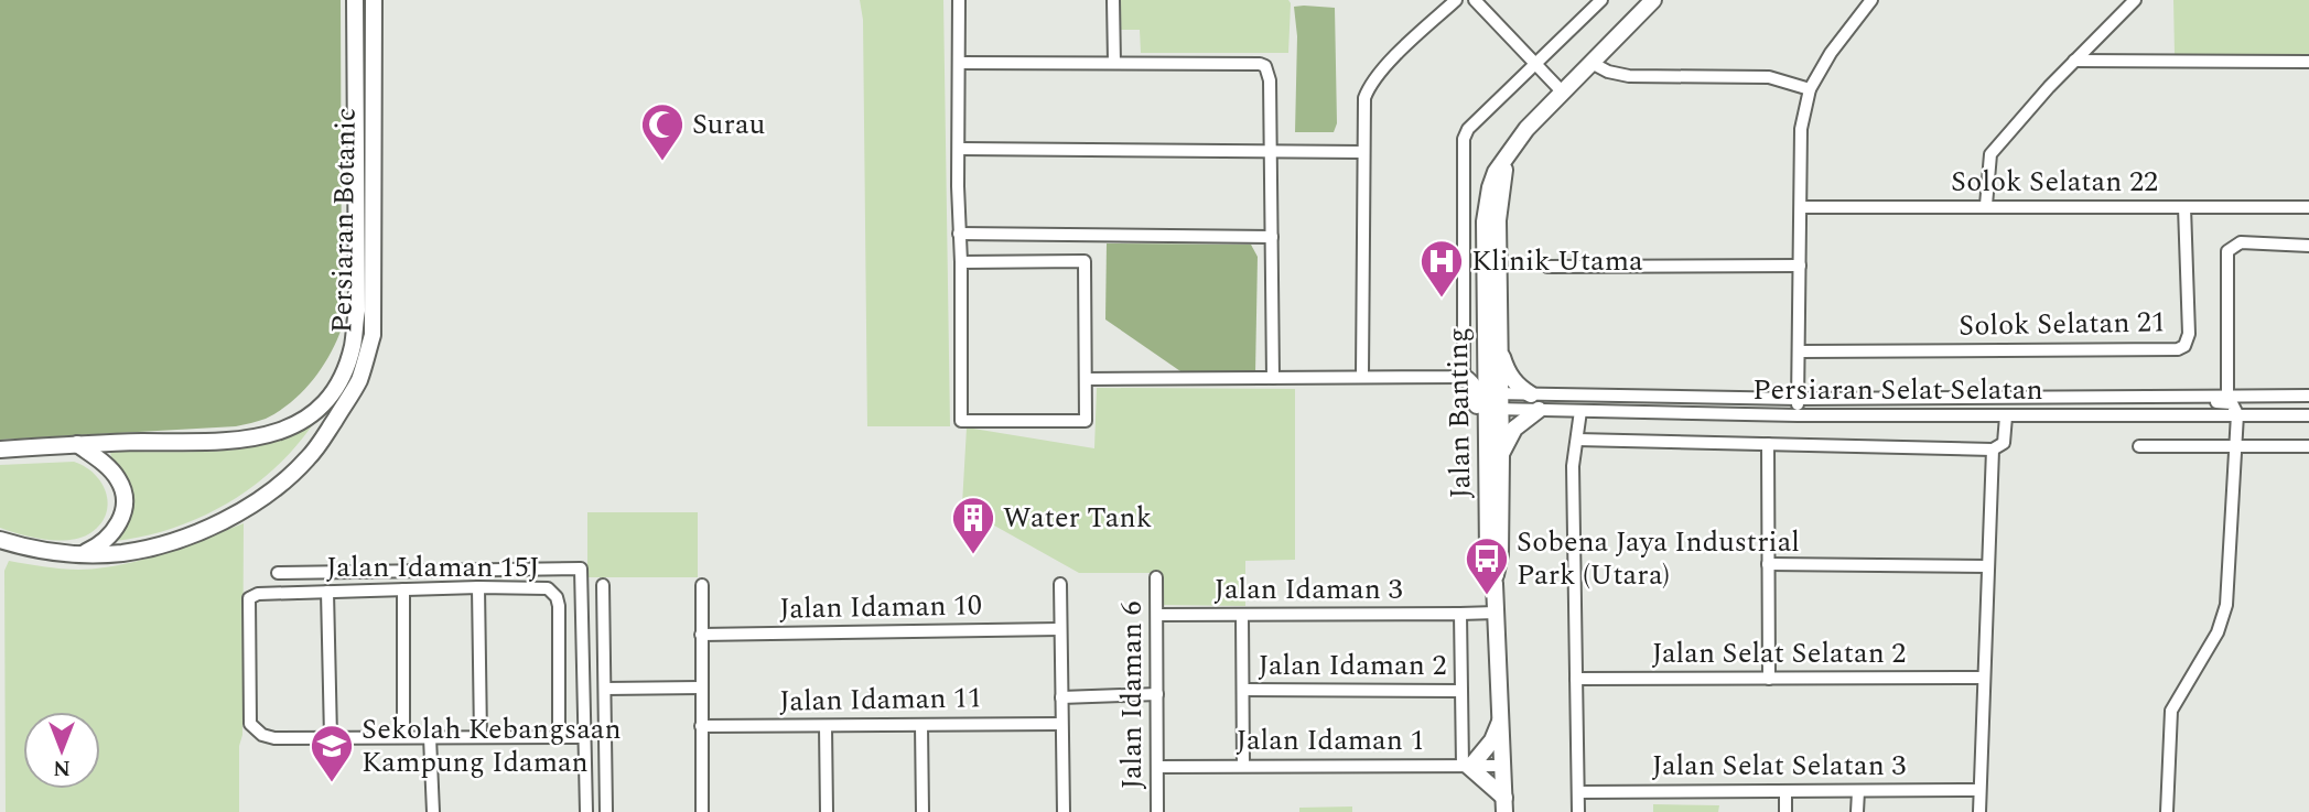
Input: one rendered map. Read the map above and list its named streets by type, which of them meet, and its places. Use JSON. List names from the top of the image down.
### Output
{
  "streets": {
    "main road": ["Persiaran Botanic", "Jalan Banting"],
    "street": [
      "Solok Selatan 22",
      "Solok Selatan 21",
      "Persiaran Selat Selatan",
      "Jalan Idaman 15J",
      "Jalan Idaman 3",
      "Jalan Idaman 10",
      "Jalan Selat Selatan 2",
      "Jalan Idaman 2",
      "Jalan Idaman 6",
      "Jalan Idaman 11",
      "Jalan Idaman 1",
      "Jalan Selat Selatan 3"
    ]
  },
  "crossings": [
    ["Solok Selatan 22", "Solok Selatan 21"],
    ["Persiaran Selat Selatan", "Jalan Banting"],
    ["Jalan Banting", "Jalan Idaman 3"],
    ["Jalan Banting", "Jalan Idaman 1"],
    ["Jalan Idaman 3", "Jalan Idaman 6"],
    ["Jalan Idaman 6", "Jalan Idaman 1"]
  ],
  "places": {
    "mosque": ["Surau"],
    "hospital": ["Klinik Utama"],
    "building": ["Water Tank"],
    "bus stop": ["Sobena Jaya Industrial Park (Utara)"],
    "school or university": ["Sekolah Kebangsaan Kampung Idaman"]
  },
  "north": "bottom"
}
